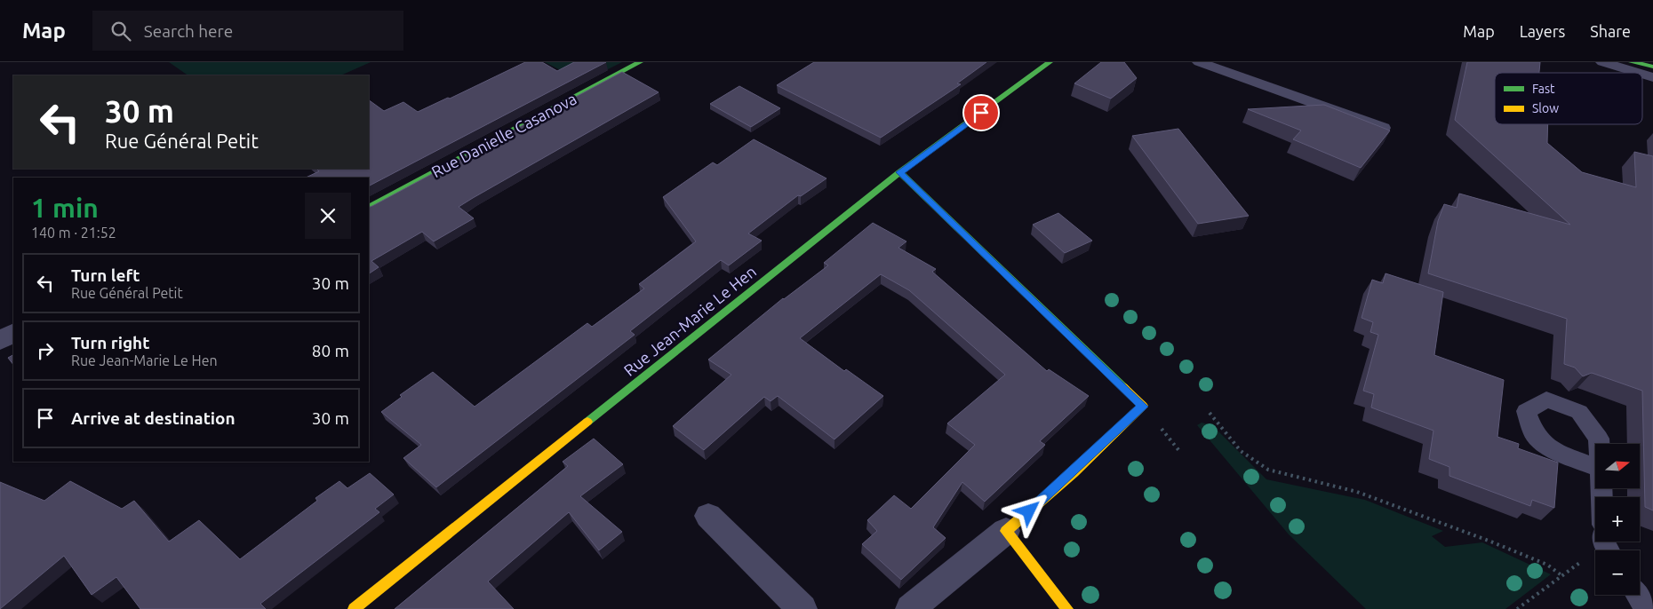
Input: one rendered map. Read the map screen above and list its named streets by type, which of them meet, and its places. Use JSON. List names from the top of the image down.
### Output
{
  "streets": {
    "street": ["Rue Danielle Casanova", "Rue Jean-Marie Le Hen"]
  },
  "legend": ["Fast", "Slow"],
  "north": "right",
  "page": {
    "header": "Map",
    "search": "Search here",
    "nav": ["Map", "Layers", "Share"],
    "turn": ["30 m", "Rue Général Petit"],
    "heading": ["1 min", "140 m · 21:52"],
    "list": [
      {
        "name": "Turn left",
        "note": "Rue Général Petit",
        "value": "30 m"
      },
      {
        "name": "Turn right",
        "note": "Rue Jean-Marie Le Hen",
        "value": "80 m"
      },
      {
        "name": "Arrive at destination",
        "value": "30 m"
      }
    ],
    "map_buttons": ["+", "−"]
  }
}
